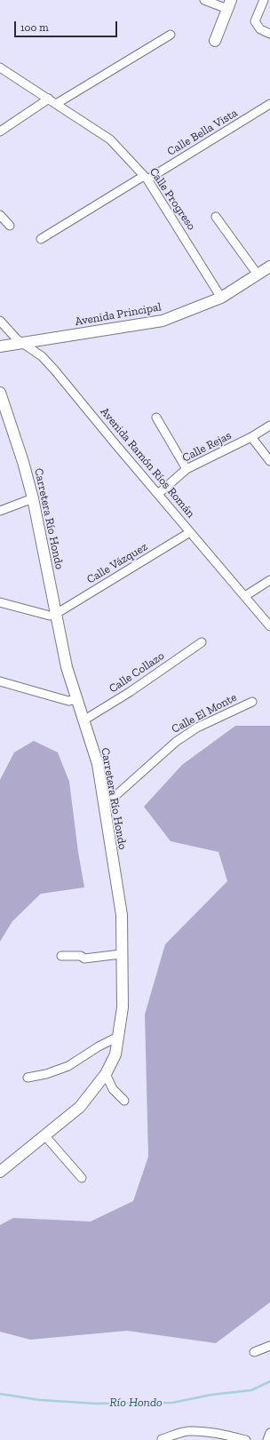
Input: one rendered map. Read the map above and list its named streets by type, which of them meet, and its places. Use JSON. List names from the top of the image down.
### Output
{
  "streets": {
    "street": [
      "Calle Bella Vista",
      "Calle Progreso",
      "Avenida Principal",
      "Calle Rejas",
      "Avenida Ramón Ríos Román",
      "Carretera Río Hondo",
      "Calle Vázquez",
      "Calle Collazo",
      "Calle El Monte"
    ]
  },
  "crossings": [
    ["Calle Bella Vista", "Calle Progreso"],
    ["Calle Progreso", "Avenida Principal"],
    ["Avenida Principal", "Avenida Ramón Ríos Román"],
    ["Calle Rejas", "Avenida Ramón Ríos Román"],
    ["Avenida Ramón Ríos Román", "Calle Vázquez"],
    ["Carretera Río Hondo", "Calle Vázquez"],
    ["Carretera Río Hondo", "Calle Collazo"],
    ["Carretera Río Hondo", "Calle El Monte"]
  ],
  "water": ["Río Hondo"],
  "scale_bar": "100 m"
}
